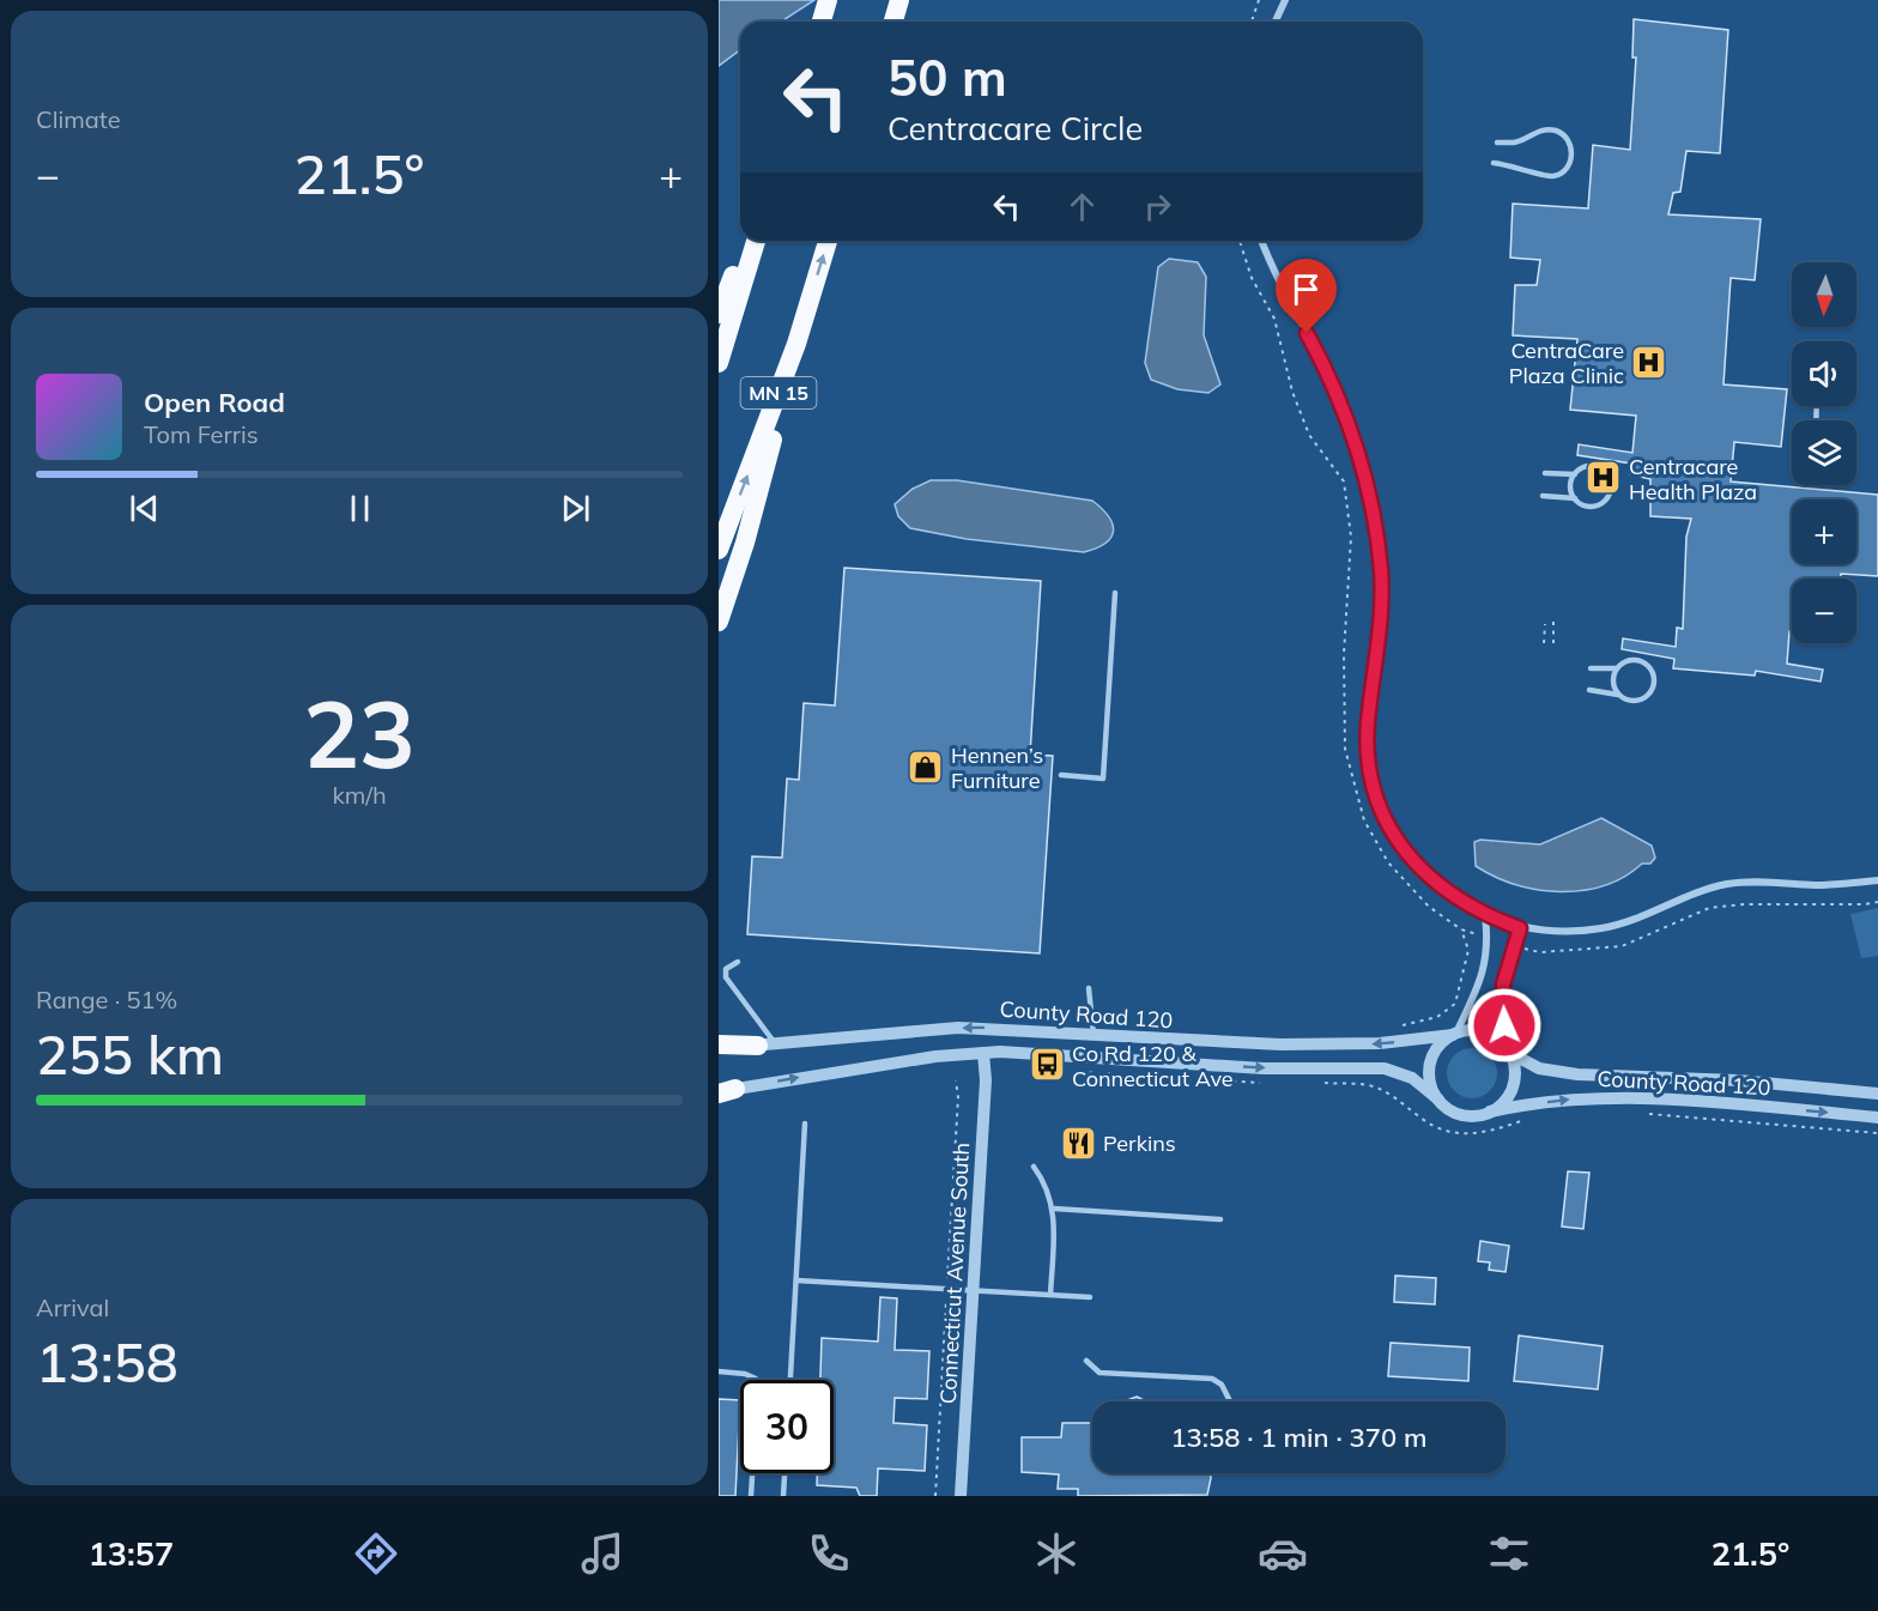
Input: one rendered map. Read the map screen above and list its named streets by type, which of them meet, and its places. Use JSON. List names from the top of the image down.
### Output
{
  "streets": {
    "highway": ["MN 15"],
    "street": ["County Road 120", "Connecticut Avenue South"]
  },
  "crossings": [
    ["County Road 120", "Connecticut Avenue South"]
  ],
  "places": {
    "hospital": ["CentraCare Plaza Clinic", "Centracare Health Plaza"],
    "shop": ["Hennen’s Furniture"],
    "bus stop": ["Co Rd 120 & Connecticut Ave"],
    "restaurant": ["Perkins"]
  },
  "north": "bottom",
  "page": {
    "tile": [
      "Climate",
      ["23", "km/h"],
      ["Range · 51%", "255 km"],
      ["Arrival", "13:58"]
    ],
    "turn": ["50 m", "Centracare Circle"],
    "heat": ["−", "21.5°", "+"],
    "map_buttons": ["+", "−"],
    "song": ["Open Road", "Tom Ferris"],
    "limit": "30",
    "trip": "13:58 · 1 min · 370 m",
    "tabs": ["13:57", "21.5°"]
  }
}
